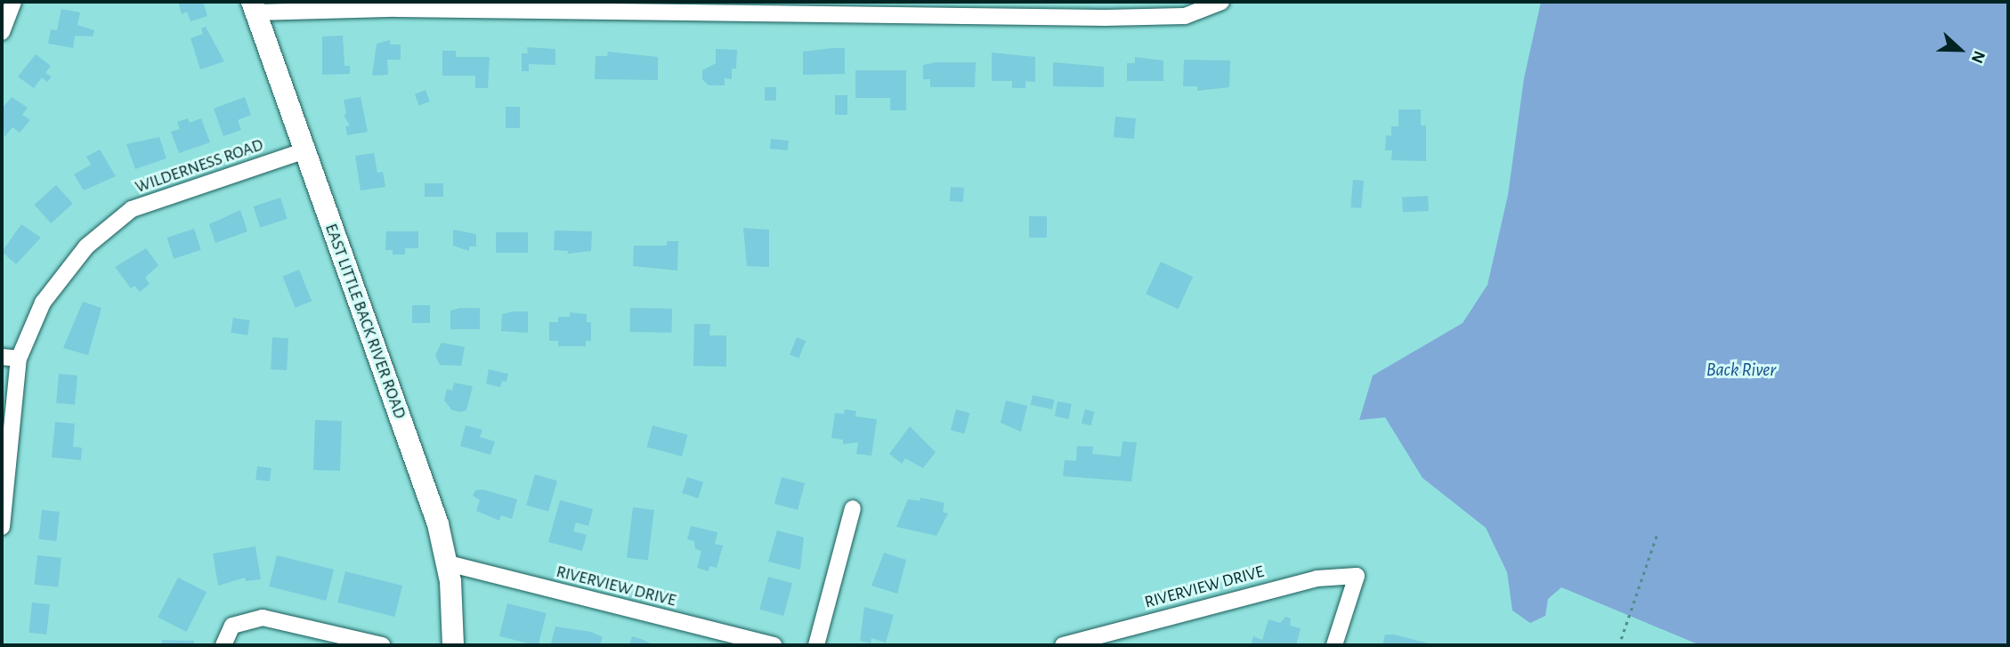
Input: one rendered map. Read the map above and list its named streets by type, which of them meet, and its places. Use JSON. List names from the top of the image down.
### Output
{
  "streets": {
    "street": ["WILDERNESS ROAD", "EAST LITTLE BACK RIVER ROAD", "RIVERVIEW DRIVE"]
  },
  "crossings": [
    ["WILDERNESS ROAD", "EAST LITTLE BACK RIVER ROAD"],
    ["EAST LITTLE BACK RIVER ROAD", "RIVERVIEW DRIVE"]
  ],
  "water": ["Back River"],
  "north": "right"
}
